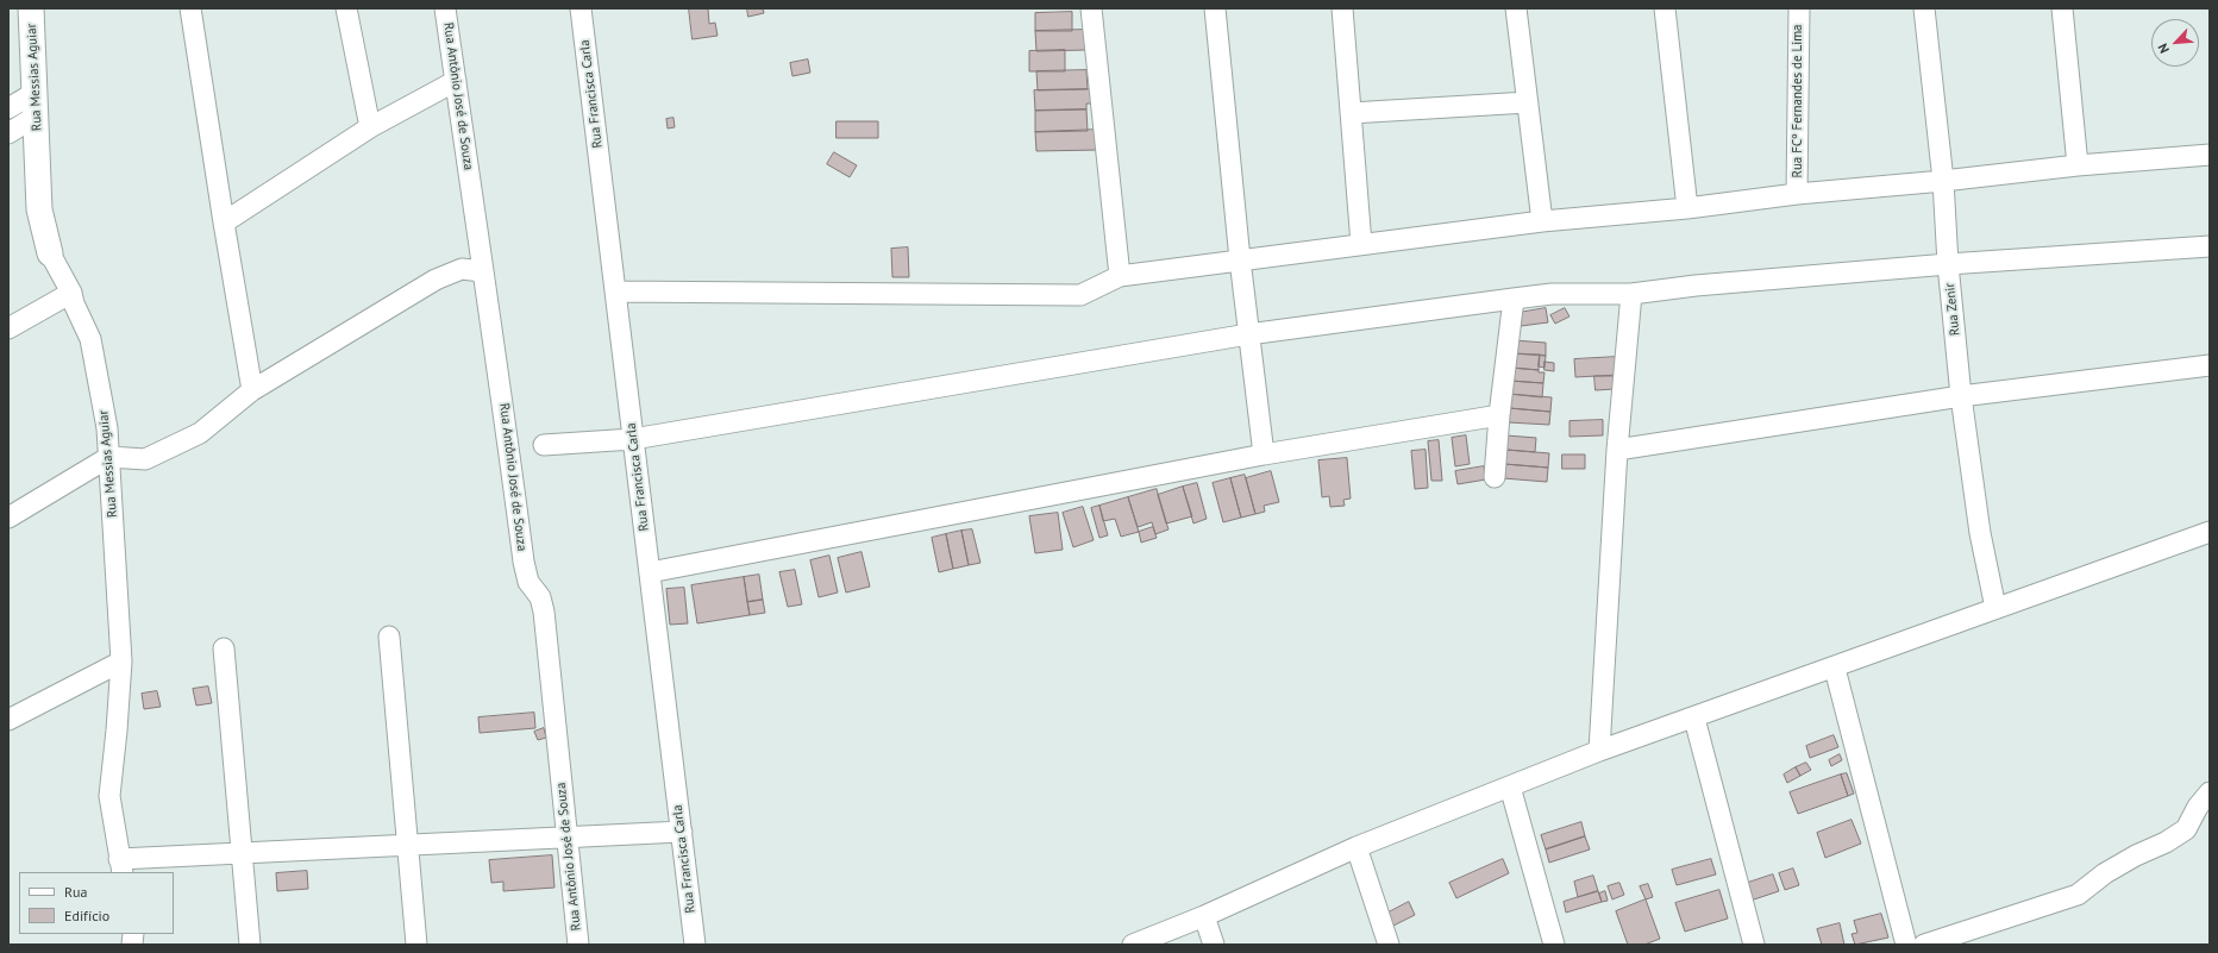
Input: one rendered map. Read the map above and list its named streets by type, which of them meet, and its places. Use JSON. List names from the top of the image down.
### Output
{
  "streets": {
    "street": [
      "Rua Messias Aguiar",
      "Rua Francisca Carla",
      "Rua Antônio José de Souza",
      "Rua FCº Fernandes de Lima",
      "Rua Zenir"
    ]
  },
  "legend": ["Rua", "Edifício"],
  "north": "bottom left"
}
